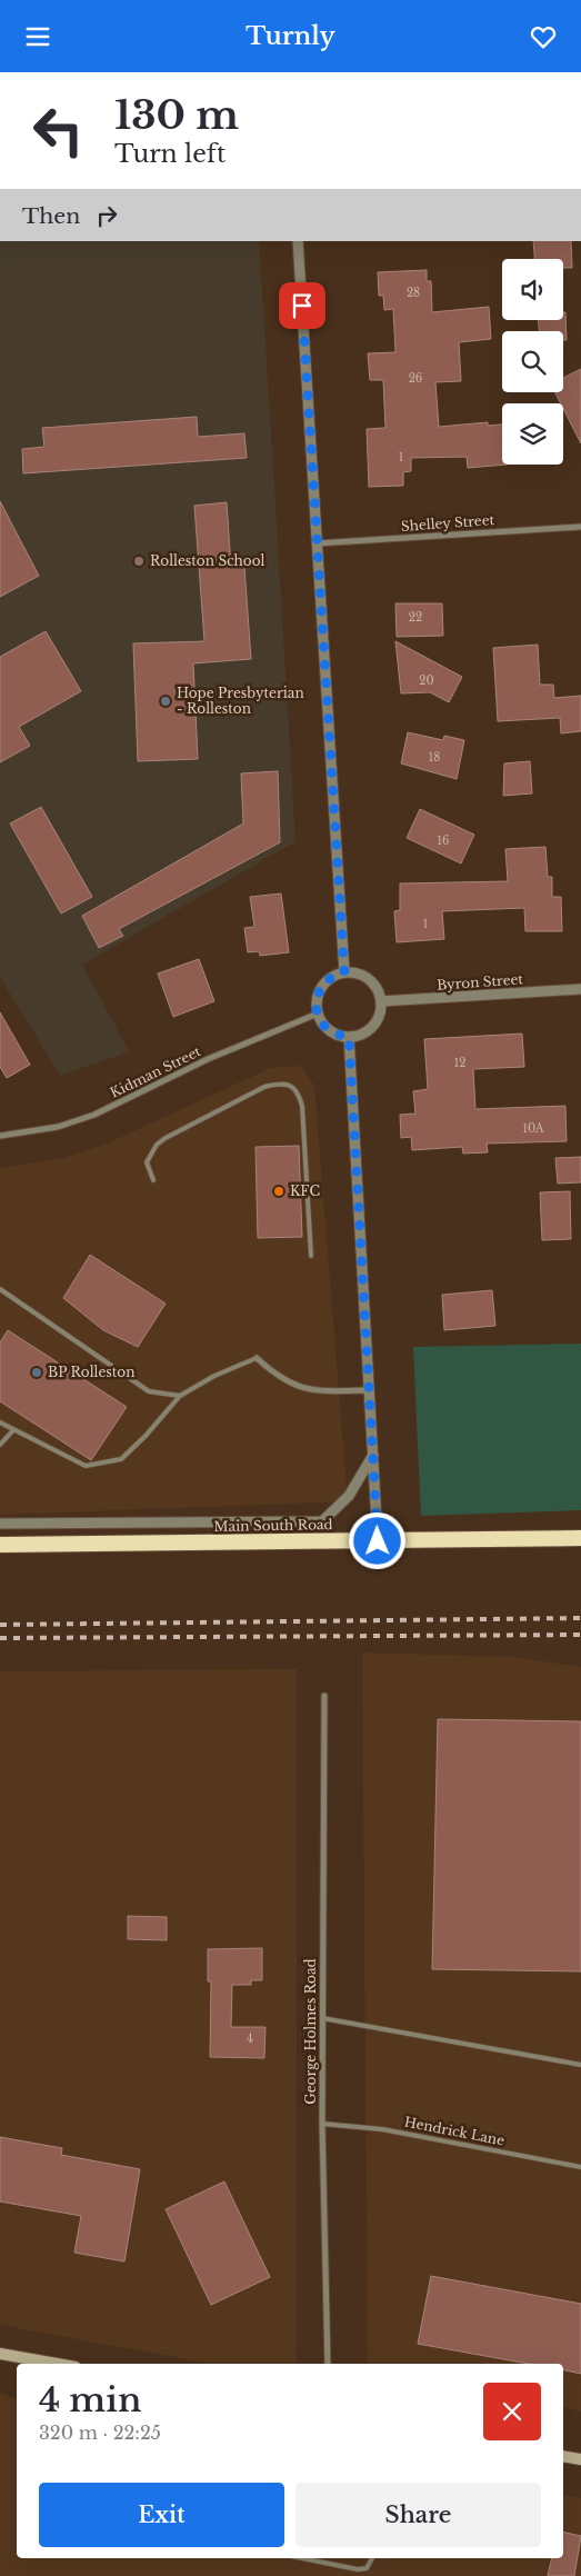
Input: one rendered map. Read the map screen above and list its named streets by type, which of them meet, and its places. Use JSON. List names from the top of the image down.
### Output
{
  "streets": {
    "highway": ["Main South Road"],
    "street": [
      "Shelley Street",
      "Byron Street",
      "Kidman Street",
      "George Holmes Road"
    ],
    "lane": ["Hendrick Lane"]
  },
  "crossings": [
    ["Byron Street", "Kidman Street"],
    ["George Holmes Road", "Hendrick Lane"]
  ],
  "places": [
    "Rolleston School",
    "Hope Presbyterian - Rolleston",
    "KFC",
    "BP Rolleston"
  ],
  "house_numbers": [
    "28",
    "26",
    "1",
    "22",
    "20",
    "18",
    "16",
    "1",
    "12",
    "10A",
    "4"
  ],
  "page": {
    "header": "Turnly",
    "turn": ["130 m", "Turn left"],
    "then": "Then",
    "heading": ["4 min", "320 m · 22:25"],
    "buttons": ["Exit", "Share"]
  }
}
